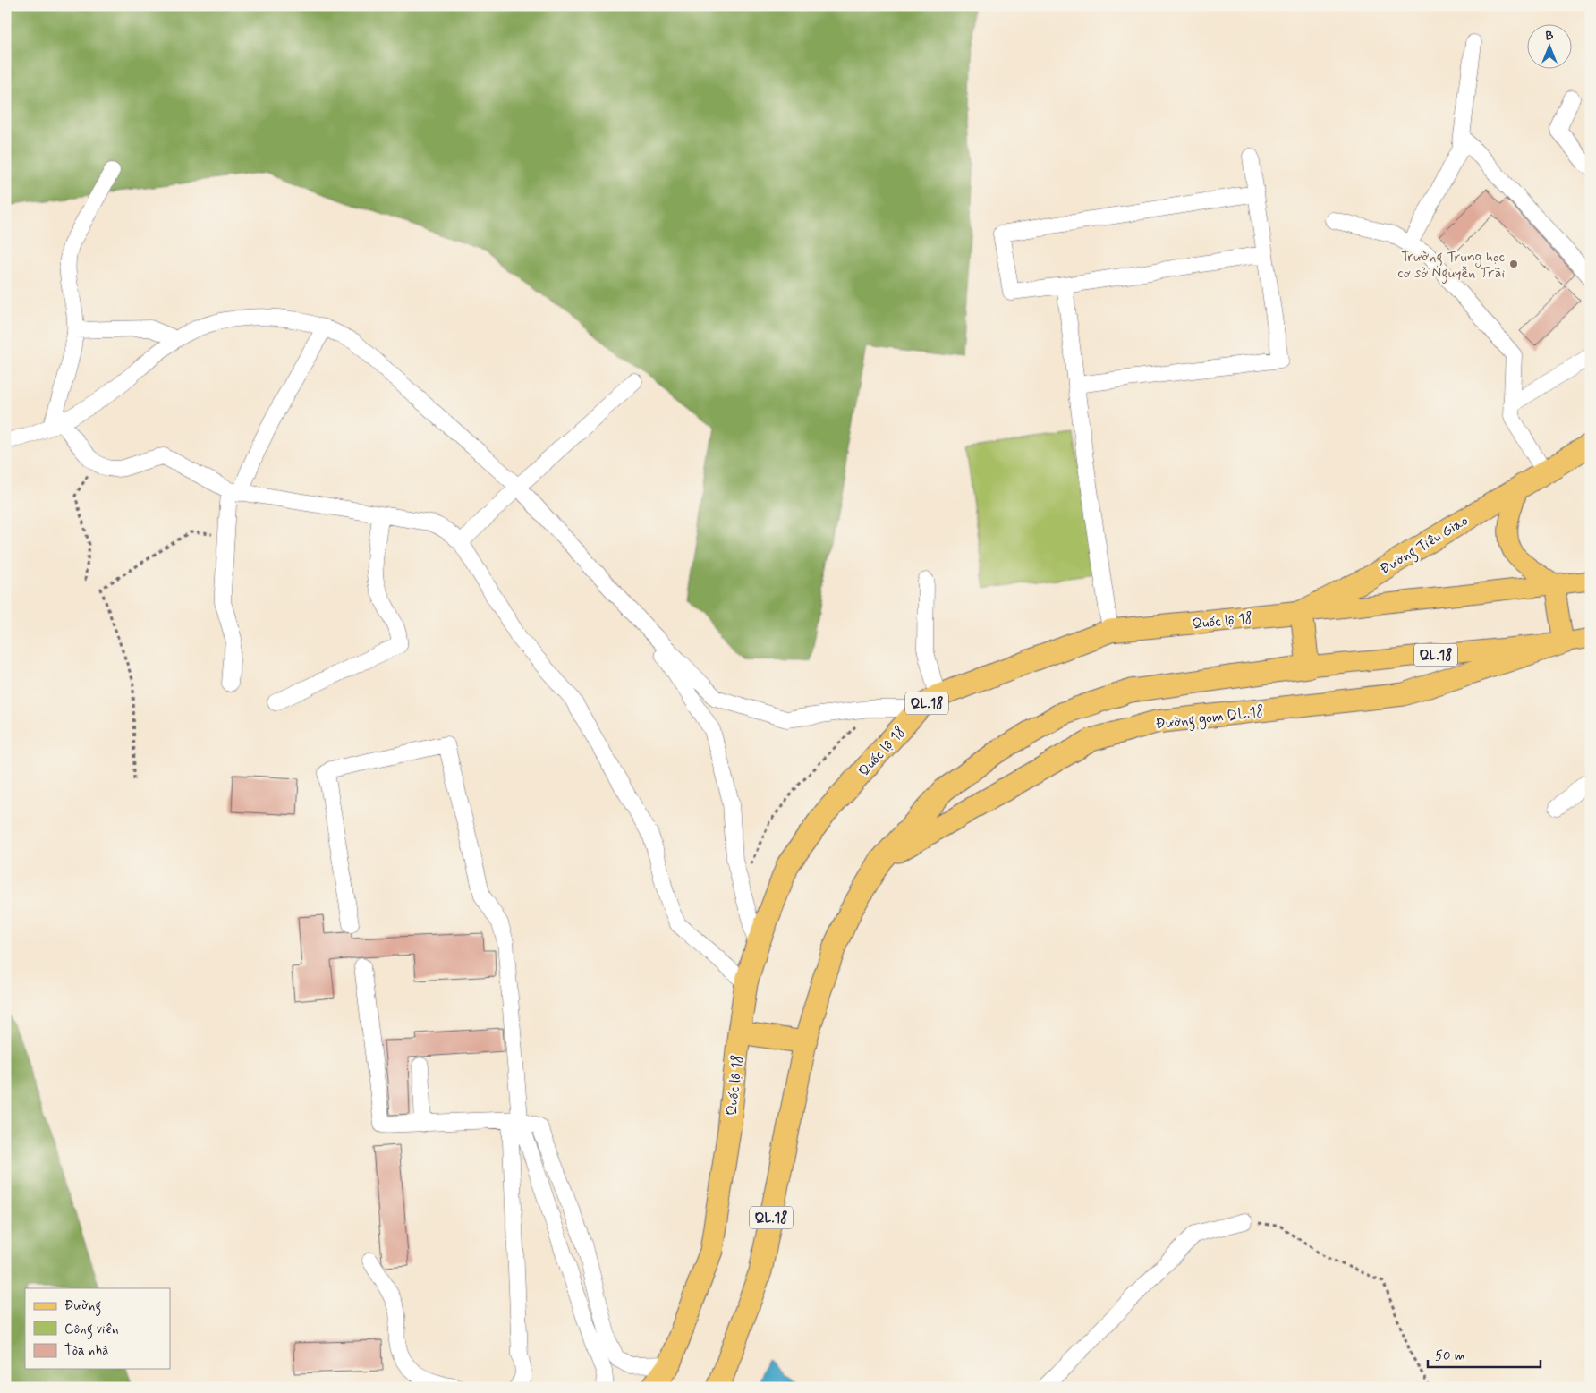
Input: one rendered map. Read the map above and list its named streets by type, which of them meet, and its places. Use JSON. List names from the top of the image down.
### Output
{
  "streets": {
    "highway": [
      "Đường Tiêu Giao",
      "Quốc lộ 18",
      "QL.18",
      "Đường gom QL.18"
    ]
  },
  "crossings": [
    ["Đường Tiêu Giao", "Quốc lộ 18"],
    ["QL.18", "Đường gom QL.18"]
  ],
  "places": ["Trường Trung học cơ sở Nguyễn Trãi"],
  "legend": ["Đường", "Công viên", "Tòa nhà"],
  "scale_bar": "50 m",
  "north": "top"
}
